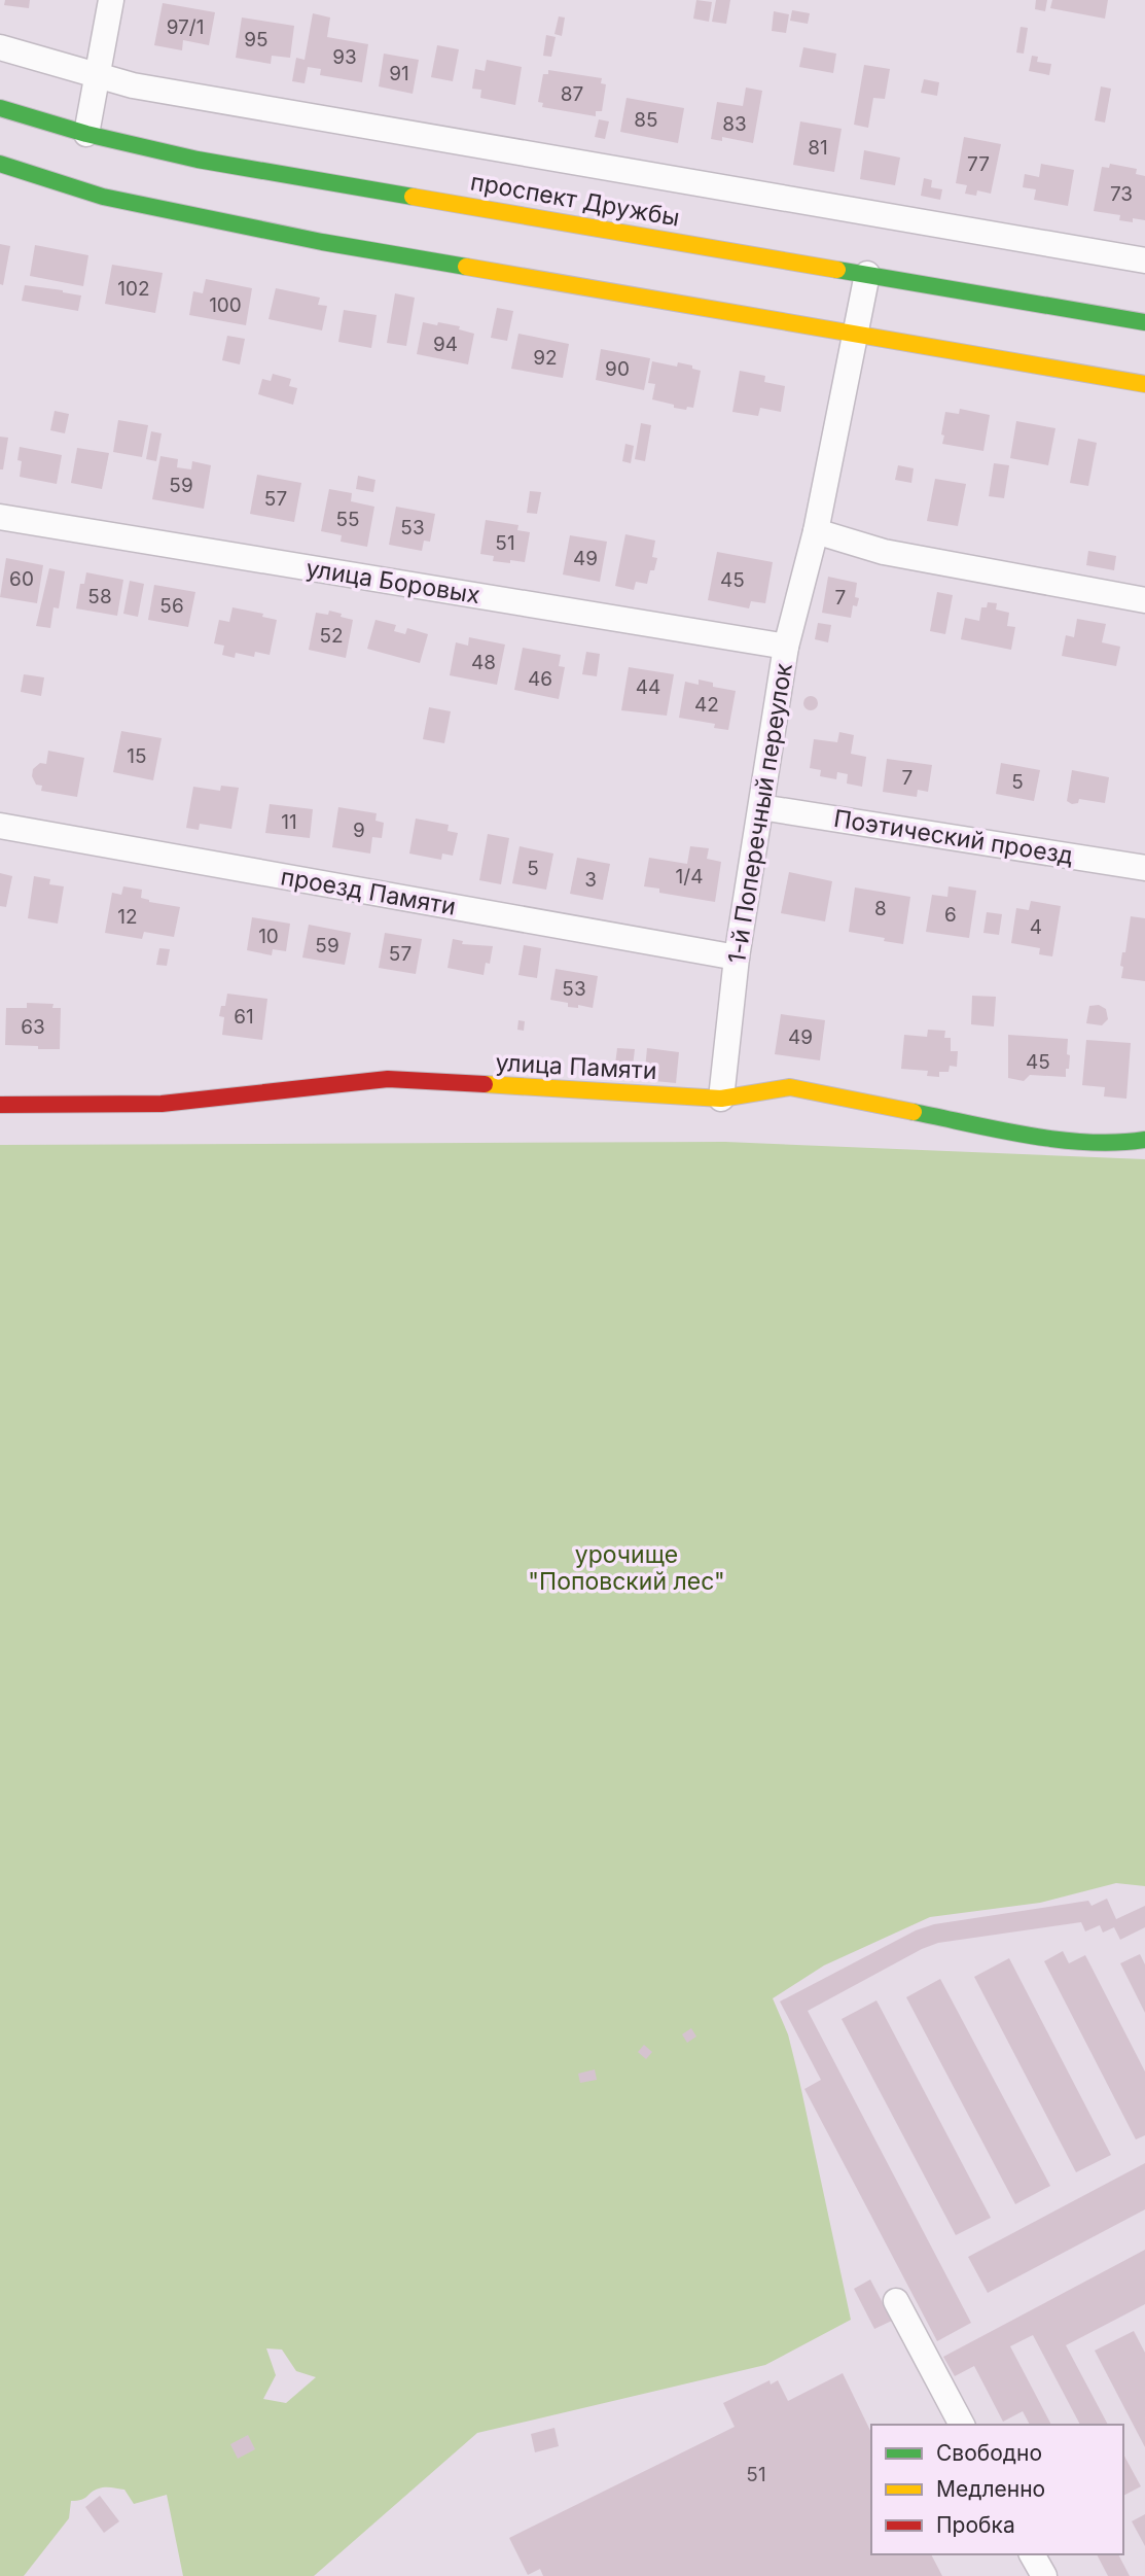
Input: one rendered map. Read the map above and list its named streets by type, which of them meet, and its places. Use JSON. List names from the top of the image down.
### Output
{
  "streets": {
    "street": [
      "проспект Дружбы",
      "улица Боровых",
      "1-й Поперечный переулок",
      "Поэтический проезд",
      "проезд Памяти",
      "улица Памяти"
    ]
  },
  "crossings": [
    ["проспект Дружбы", "1-й Поперечный переулок"],
    ["улица Боровых", "1-й Поперечный переулок"],
    ["1-й Поперечный переулок", "Поэтический проезд"],
    ["1-й Поперечный переулок", "проезд Памяти"],
    ["1-й Поперечный переулок", "улица Памяти"]
  ],
  "parks": ["урочище \"Поповский лес\""],
  "house_numbers": [
    "97/1",
    "95",
    "93",
    "91",
    "87",
    "85",
    "83",
    "81",
    "77",
    "73",
    "102",
    "100",
    "94",
    "92",
    "90",
    "59",
    "57",
    "55",
    "53",
    "51",
    "49",
    "60",
    "45",
    "58",
    "7",
    "56",
    "52",
    "48",
    "46",
    "44",
    "42",
    "15",
    "7",
    "5",
    "11",
    "9",
    "5",
    "1/4",
    "3",
    "8",
    "6",
    "12",
    "4",
    "10",
    "59",
    "57",
    "53",
    "61",
    "63",
    "49",
    "45",
    "51"
  ],
  "legend": ["Свободно", "Медленно", "Пробка"]
}
